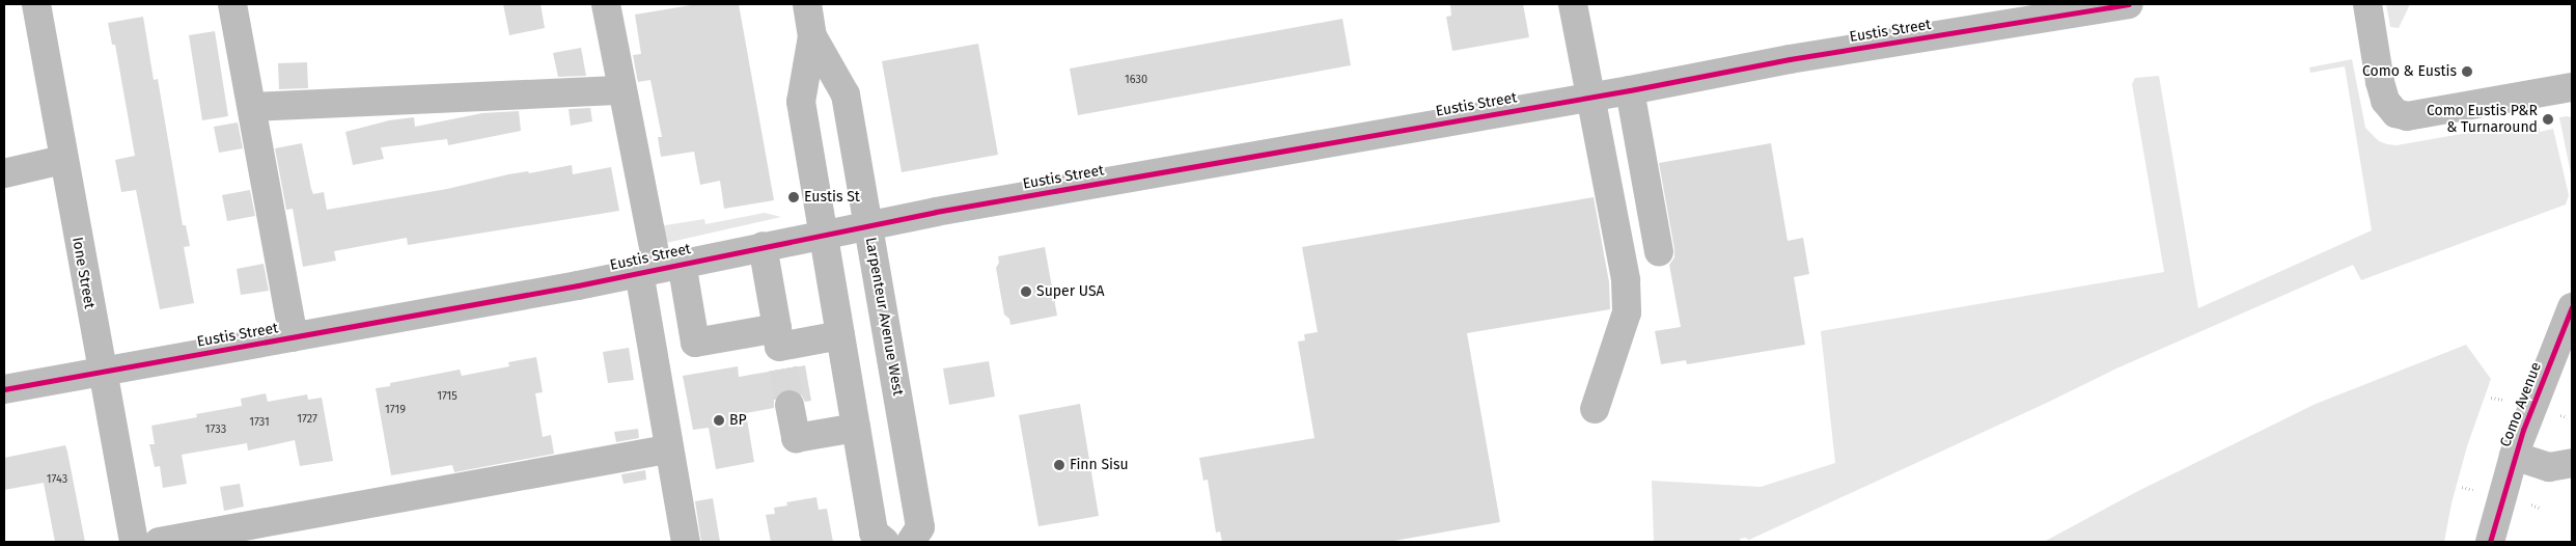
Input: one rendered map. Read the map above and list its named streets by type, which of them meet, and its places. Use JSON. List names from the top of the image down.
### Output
{
  "streets": {
    "street": [
      "Eustis Street",
      "Ione Street",
      "Larpenteur Avenue West",
      "Como Avenue"
    ]
  },
  "crossings": [
    ["Eustis Street", "Ione Street"],
    ["Eustis Street", "Larpenteur Avenue West"]
  ],
  "places": [
    "Como & Eustis",
    "Como Eustis P&R & Turnaround",
    "Eustis St",
    "Super USA",
    "BP",
    "Finn Sisu"
  ],
  "house_numbers": [
    "1630",
    "1715",
    "1719",
    "1727",
    "1731",
    "1733",
    "1743"
  ]
}
